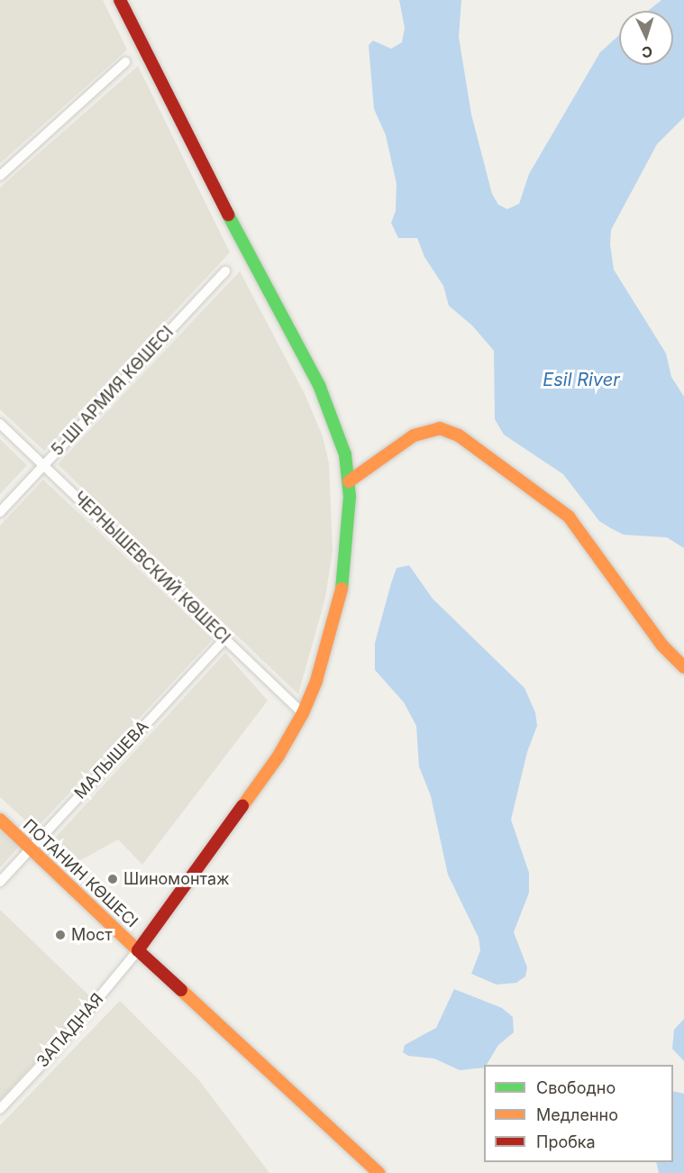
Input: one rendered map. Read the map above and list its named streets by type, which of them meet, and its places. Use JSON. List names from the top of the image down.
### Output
{
  "streets": {
    "main road": ["ПОТАНИН КӨШЕСІ"],
    "street": [
      "5-ШІ АРМИЯ КӨШЕСІ",
      "ЧЕРНЫШЕВСКИЙ КӨШЕСІ",
      "МАЛЫШЕВА",
      "ЗАПАДНАЯ"
    ]
  },
  "crossings": [
    ["5-ШІ АРМИЯ КӨШЕСІ", "ЧЕРНЫШЕВСКИЙ КӨШЕСІ"],
    ["ЧЕРНЫШЕВСКИЙ КӨШЕСІ", "МАЛЫШЕВА"],
    ["МАЛЫШЕВА", "ПОТАНИН КӨШЕСІ"],
    ["ПОТАНИН КӨШЕСІ", "ЗАПАДНАЯ"]
  ],
  "water": ["Esil River"],
  "places": ["Шиномонтаж", "Мост"],
  "legend": ["Свободно", "Медленно", "Пробка"],
  "north": "bottom"
}
